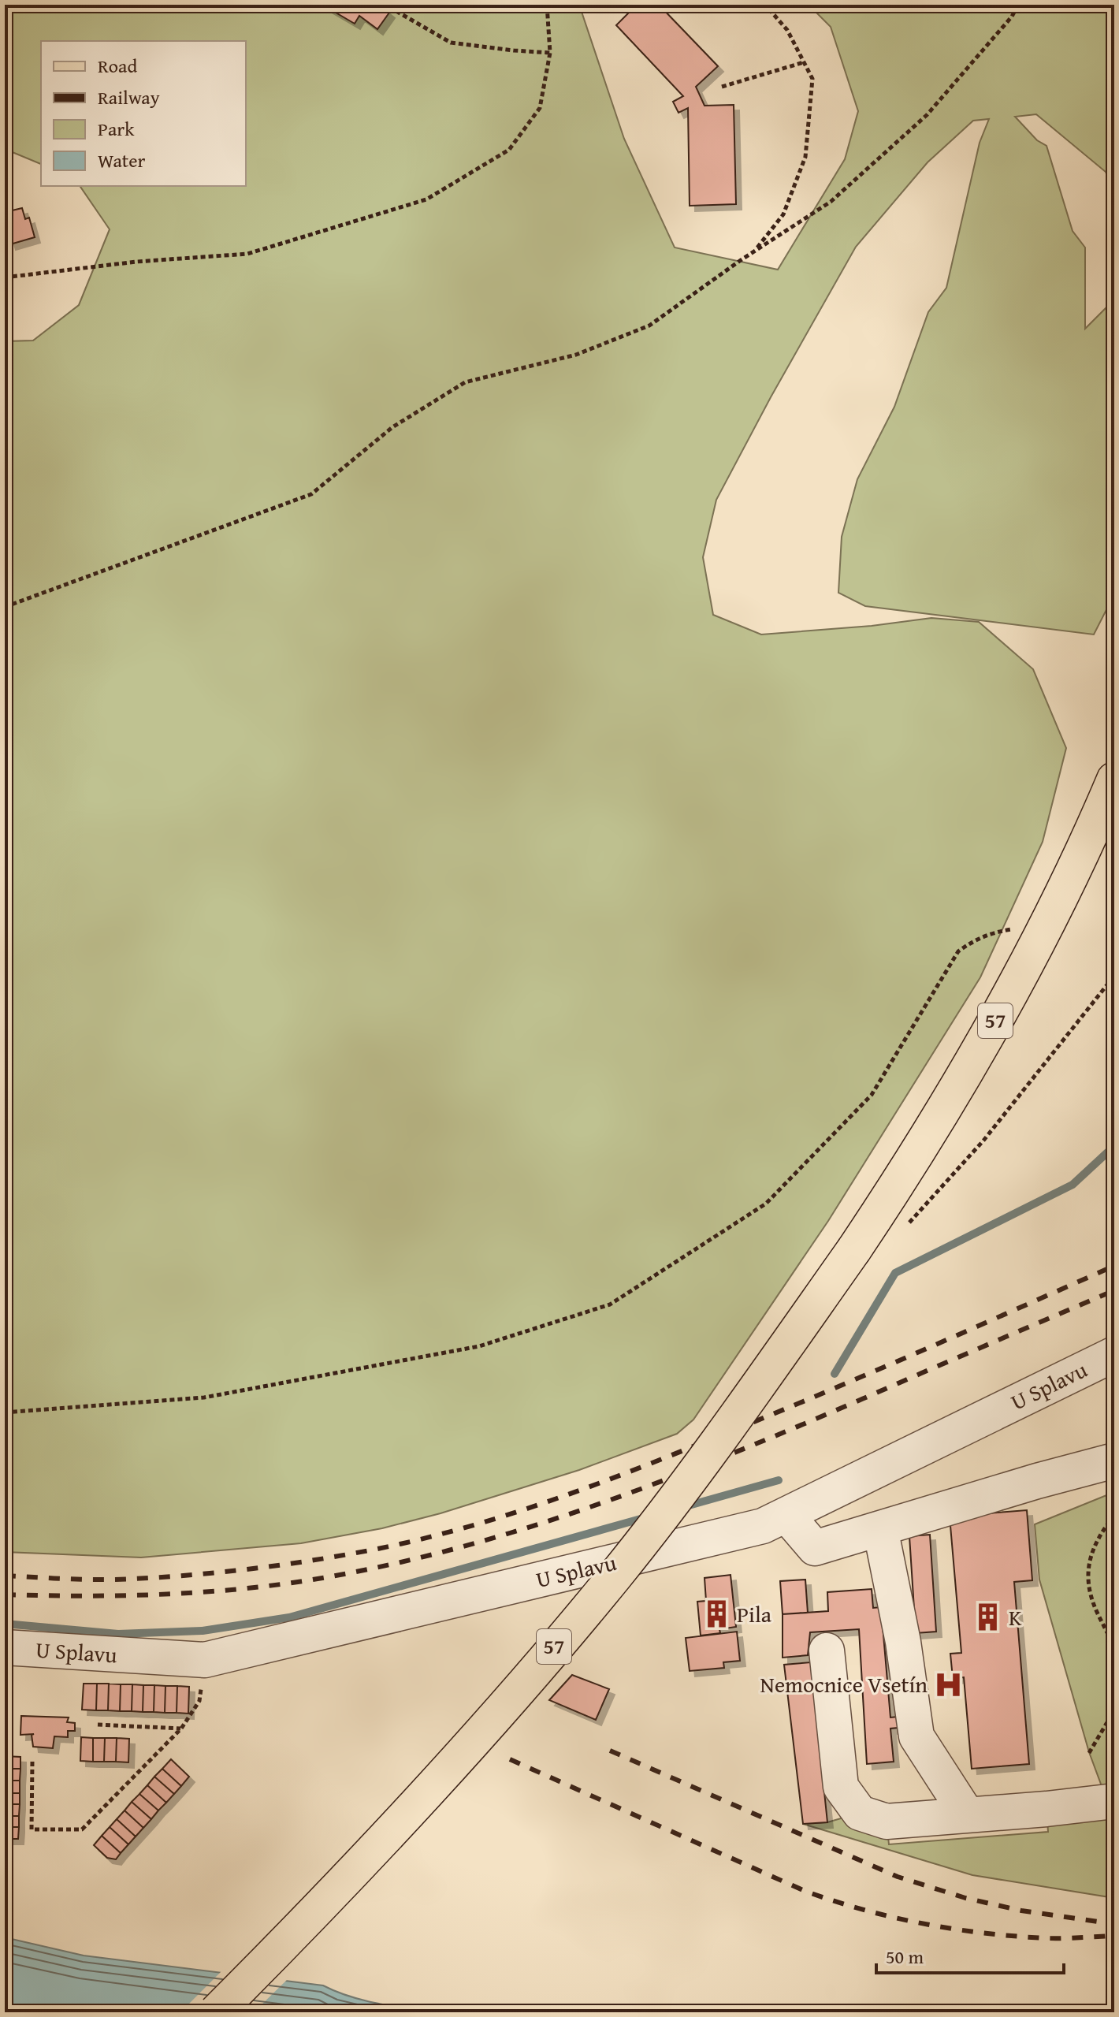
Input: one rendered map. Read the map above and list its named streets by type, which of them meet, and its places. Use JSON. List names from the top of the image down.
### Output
{
  "streets": {
    "main road": ["57"],
    "street": ["U Splavu"]
  },
  "places": {
    "building": ["Pila", "K"],
    "hospital": ["Nemocnice Vsetín"]
  },
  "legend": [
    "Road",
    "Railway",
    "Park",
    "Water"
  ],
  "scale_bar": "50 m"
}
